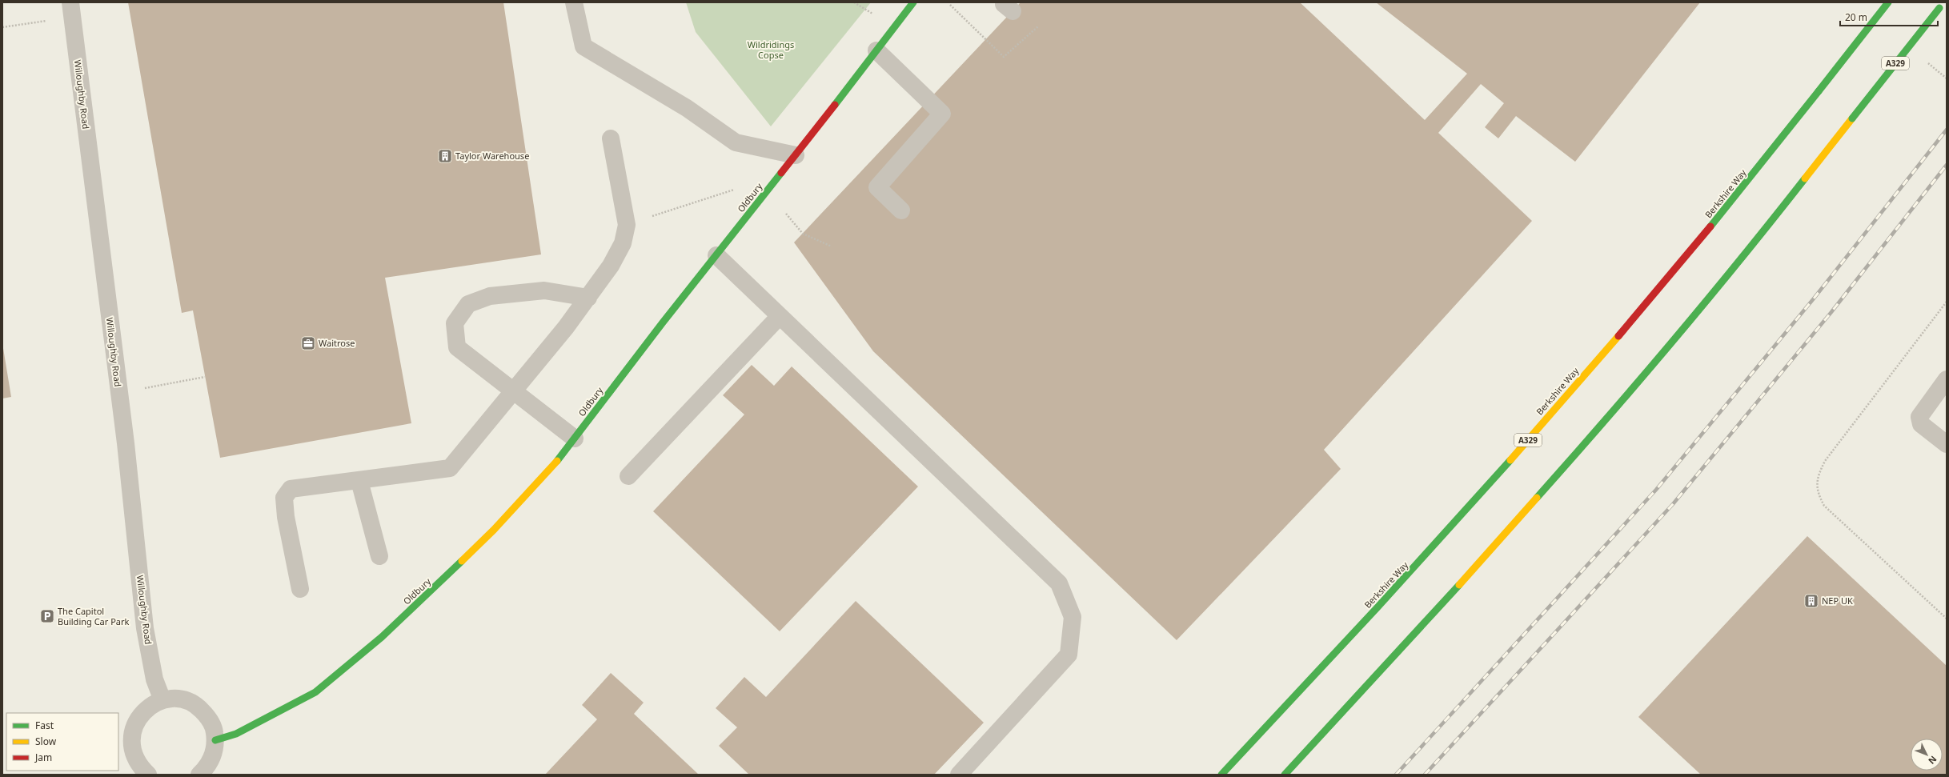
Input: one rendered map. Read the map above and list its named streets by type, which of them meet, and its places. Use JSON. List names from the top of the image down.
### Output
{
  "streets": {
    "main road": ["A329", "Berkshire Way", "Oldbury"],
    "street": ["Willoughby Road"]
  },
  "parks": ["Wildridings Copse"],
  "places": {
    "building": ["Taylor Warehouse", "NEP UK"],
    "office": ["Waitrose"],
    "parking": ["The Capitol Building Car Park"]
  },
  "legend": ["Fast", "Slow", "Jam"],
  "scale_bar": "20 m",
  "north": "bottom right"
}
